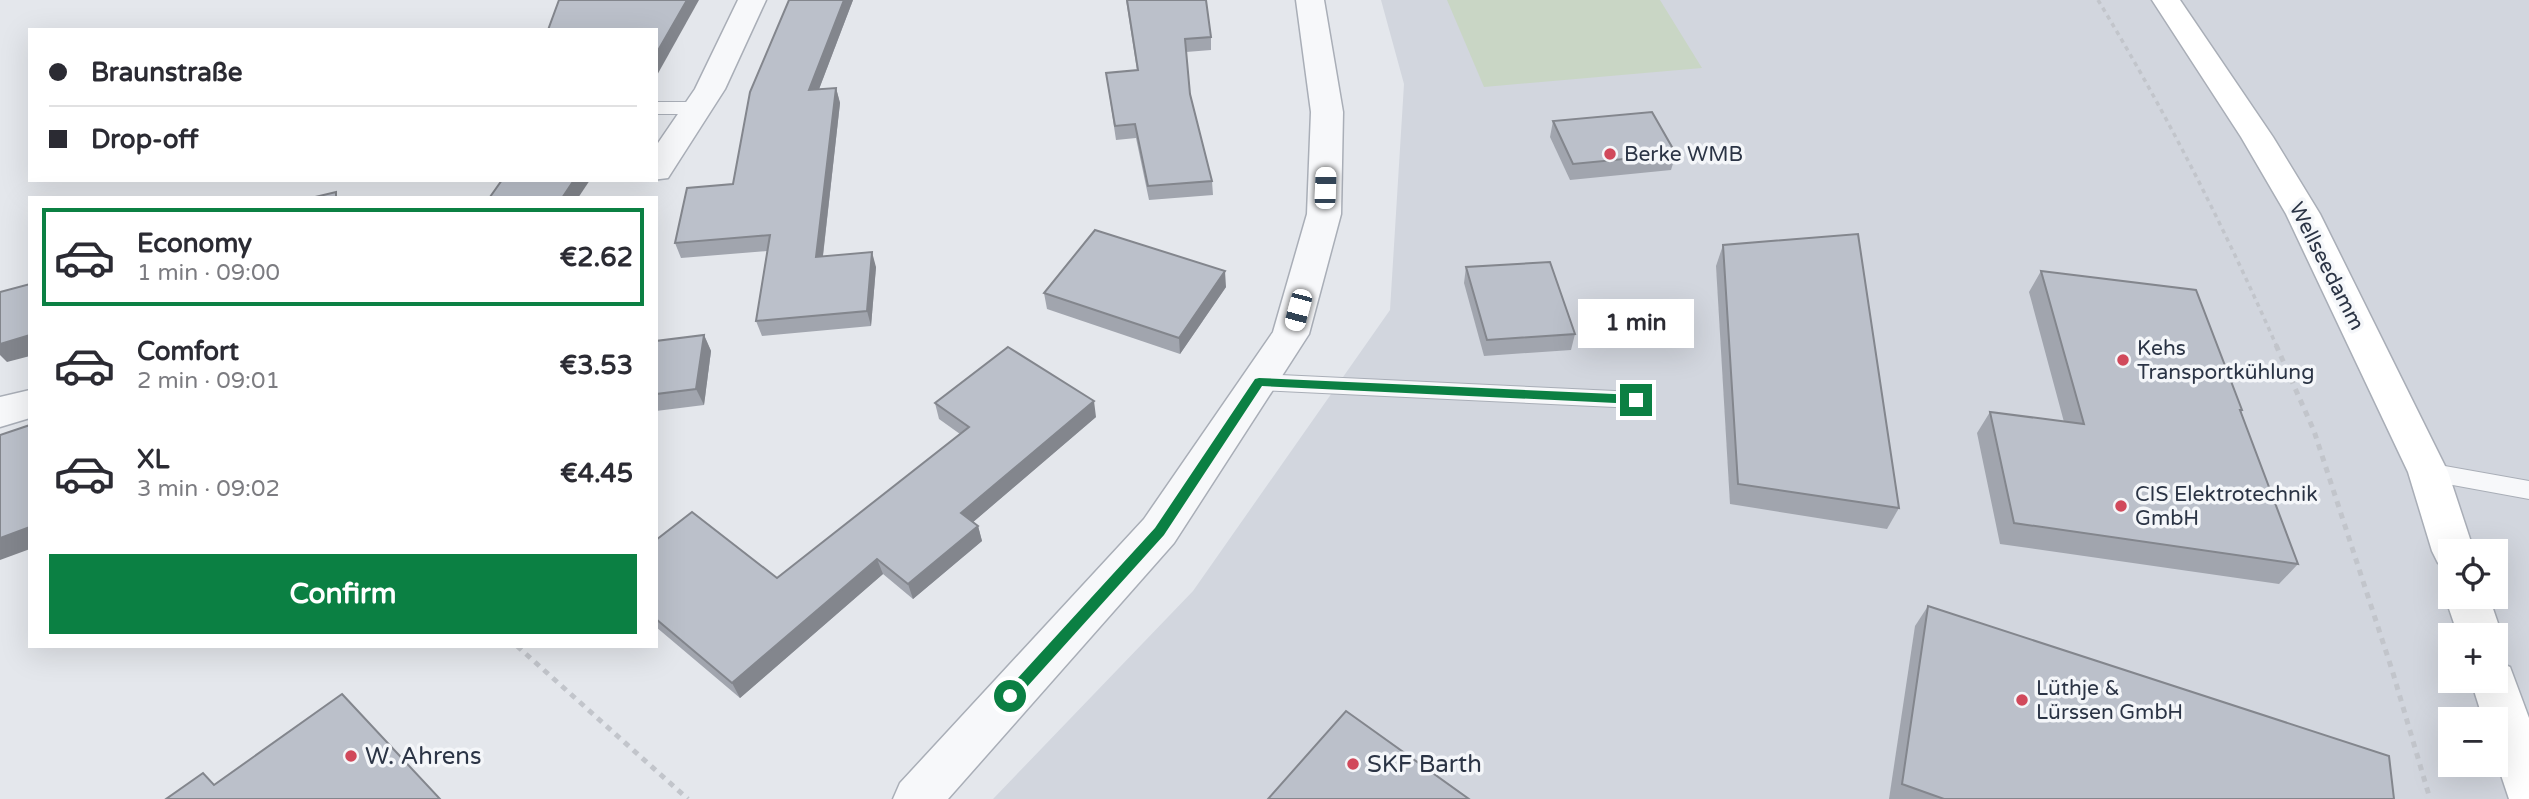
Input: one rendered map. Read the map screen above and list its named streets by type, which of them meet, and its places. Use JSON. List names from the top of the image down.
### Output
{
  "streets": {
    "main road": ["Wellseedamm"]
  },
  "places": [
    "Berke WMB",
    "Kehs Transportkühlung",
    "CIS Elektrotechnik GmbH",
    "Lüthje & Lürssen GmbH",
    "W. Ahrens",
    "SKF Barth"
  ],
  "page": {
    "banner": ["Braunstraße", "Drop-off"],
    "list": [
      {
        "name": "Economy",
        "note": "1 min · 09:00",
        "value": "€2.62"
      },
      {
        "name": "Comfort",
        "note": "2 min · 09:01",
        "value": "€3.53"
      },
      {
        "name": "XL",
        "note": "3 min · 09:02",
        "value": "€4.45"
      }
    ],
    "bubble": "1 min",
    "map_buttons": ["+", "−"],
    "buttons": "Confirm"
  }
}
